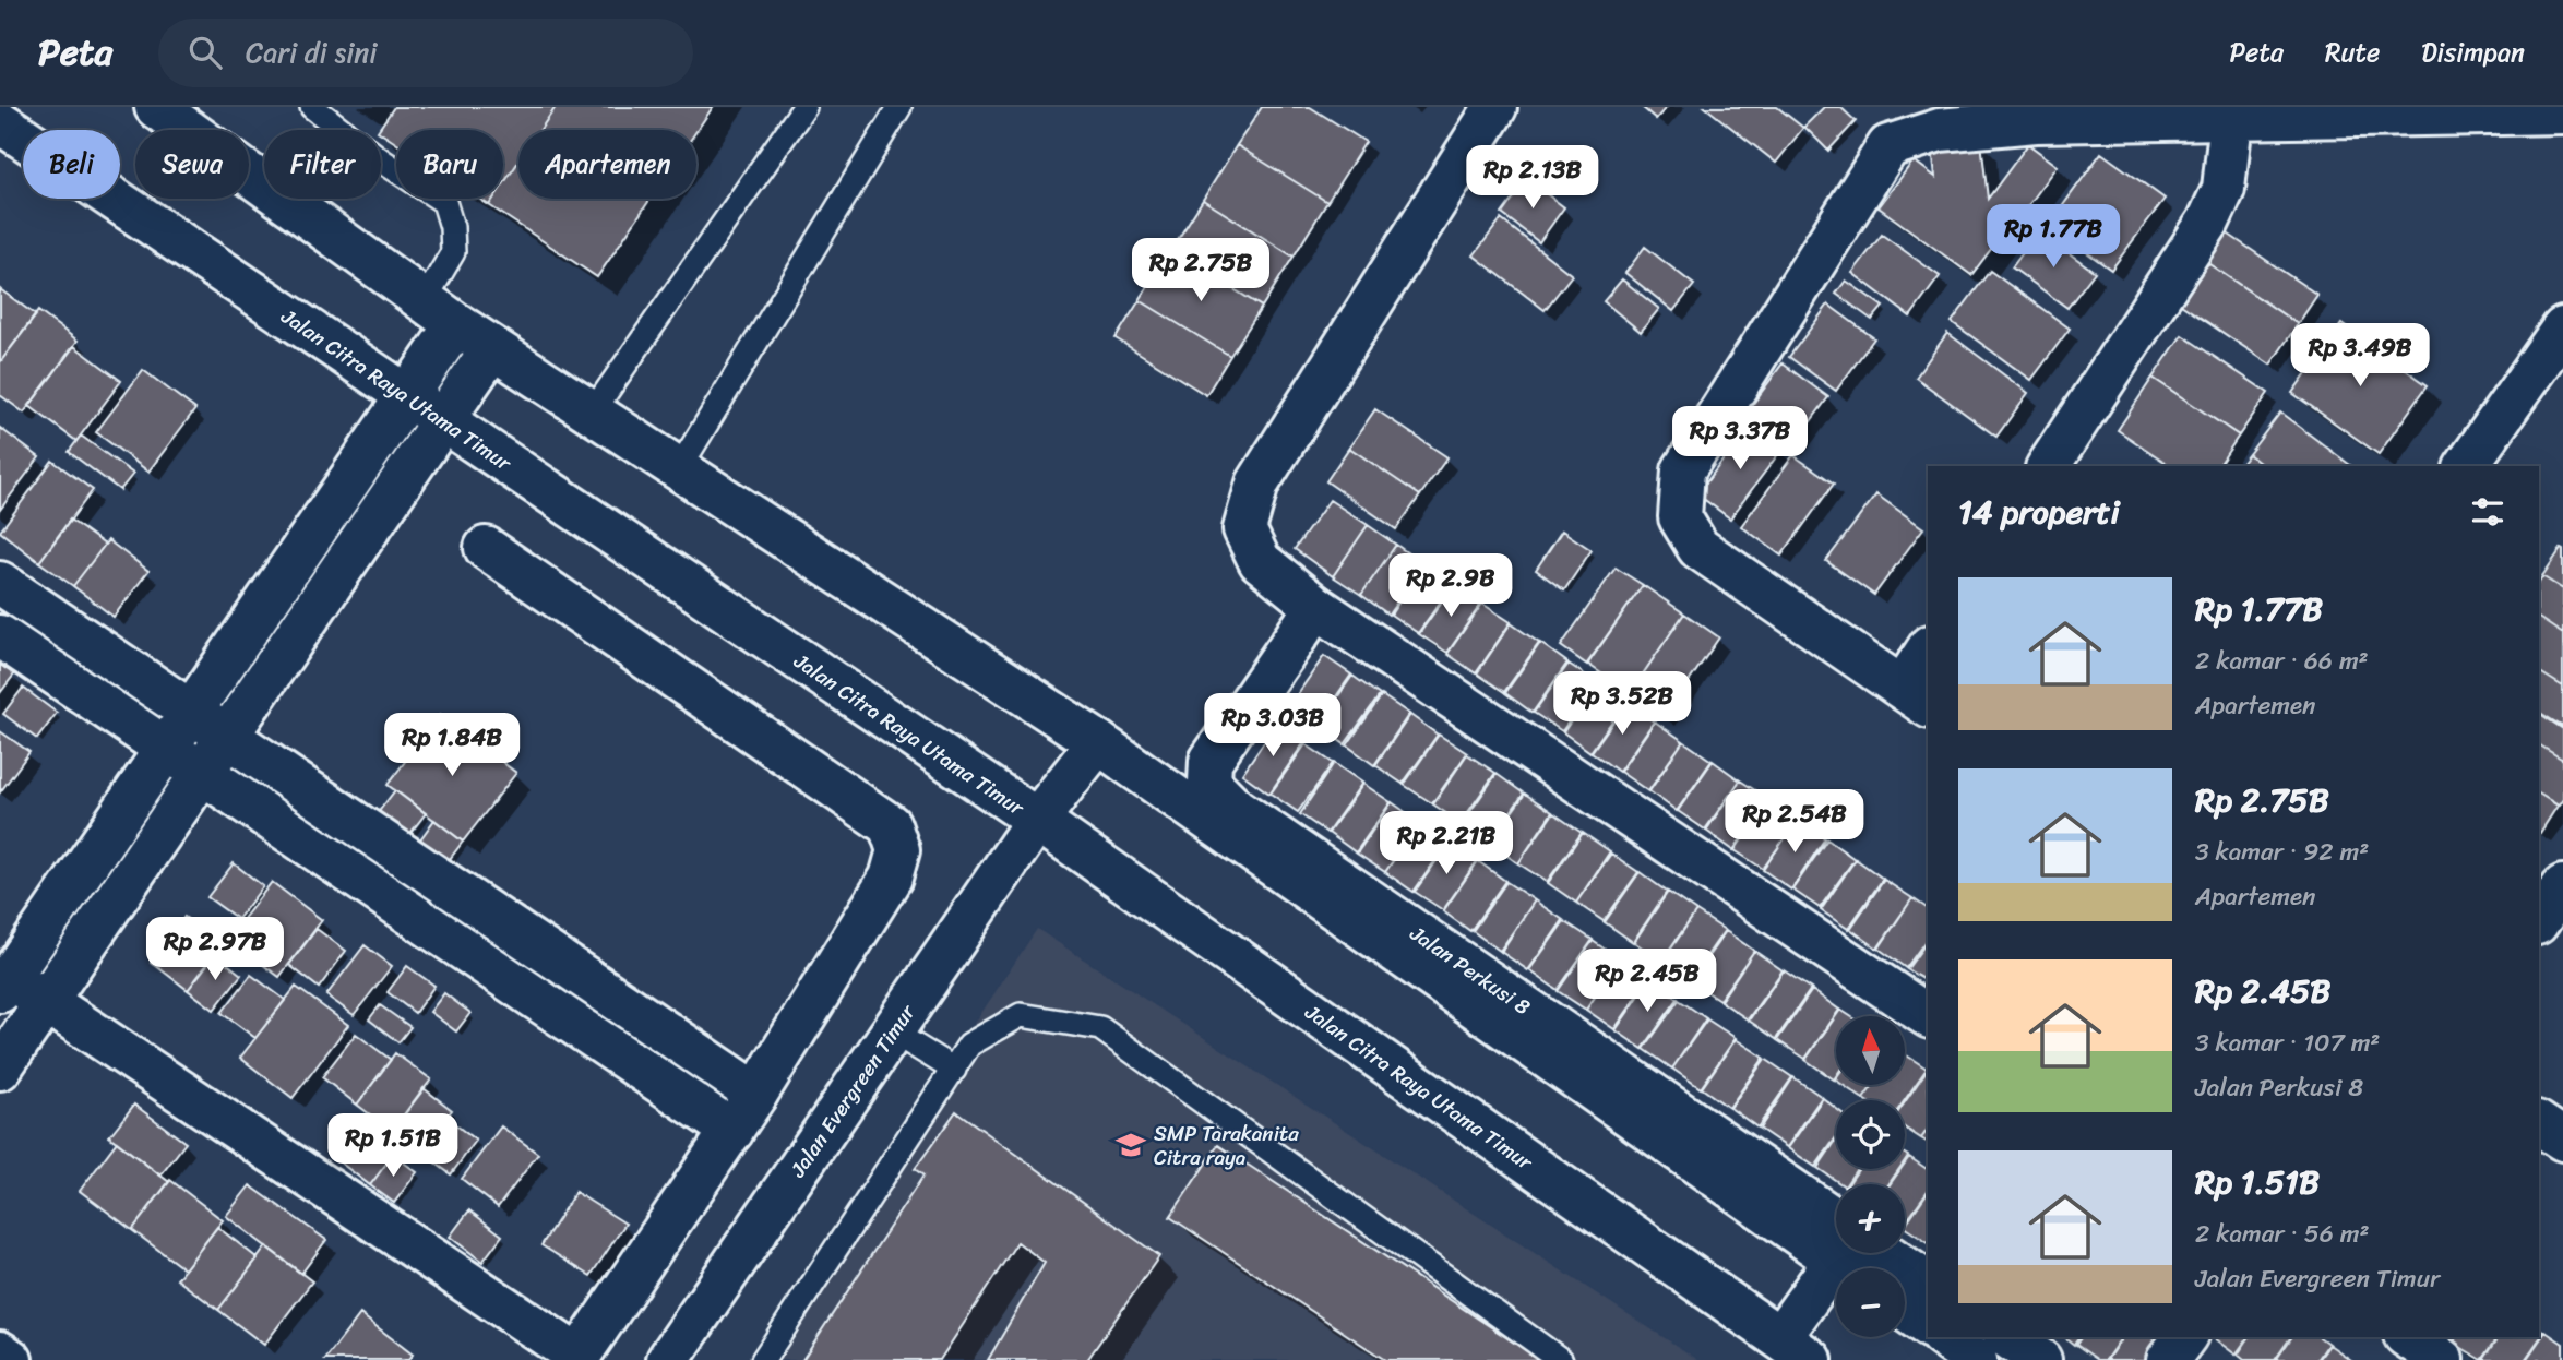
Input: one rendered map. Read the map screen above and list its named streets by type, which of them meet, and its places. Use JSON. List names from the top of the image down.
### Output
{
  "streets": {
    "street": ["Jalan Citra Raya Utama Timur", "Jalan Perkusi 8", "Jalan Evergreen Timur"]
  },
  "crossings": [
    ["Jalan Citra Raya Utama Timur", "Jalan Evergreen Timur"]
  ],
  "places": {
    "school or university": ["SMP Tarakanita Citra raya"]
  },
  "north": "top",
  "page": {
    "header": "Peta",
    "search": "Cari di sini",
    "nav": ["Peta", "Rute", "Disimpan"],
    "chip": [
      "Beli",
      "Sewa",
      "Filter",
      "Baru",
      "Apartemen"
    ],
    "price": [
      "Rp 2.13B",
      "Rp 1.77B",
      "Rp 2.75B",
      "Rp 3.49B",
      "Rp 3.37B",
      "Rp 2.9B",
      "Rp 3.52B",
      "Rp 3.03B",
      "Rp 1.84B",
      "Rp 2.54B",
      "Rp 2.21B",
      "Rp 2.97B",
      "Rp 2.45B",
      "Rp 1.51B"
    ],
    "heading": "14 properti",
    "list": [
      {
        "name": "Rp 1.77B",
        "note": "2 kamar · 66 m² · Apartemen"
      },
      {
        "name": "Rp 2.75B",
        "note": "3 kamar · 92 m² · Apartemen"
      },
      {
        "name": "Rp 2.45B",
        "note": "3 kamar · 107 m² · Jalan Perkusi 8"
      },
      {
        "name": "Rp 1.51B",
        "note": "2 kamar · 56 m² · Jalan Evergreen Timur"
      }
    ],
    "map_buttons": ["+", "−"]
  }
}
